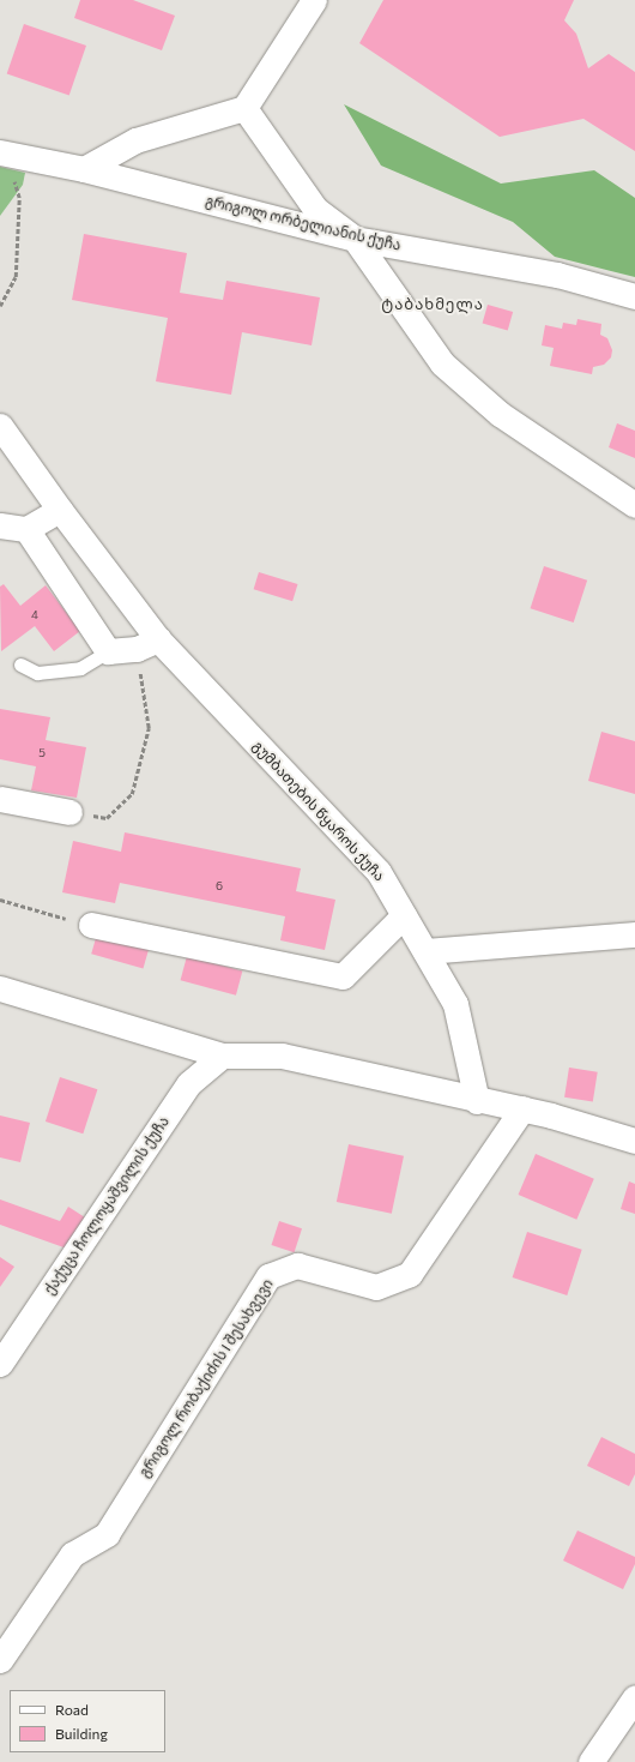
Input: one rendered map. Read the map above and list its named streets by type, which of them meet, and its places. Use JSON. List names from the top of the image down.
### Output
{
  "streets": {
    "street": [
      "გრიგოლ ორბელიანის ქუჩა",
      "გუმბათების წყაროს ქუჩა",
      "ქაქუცა ჩოლოყაშვილის ქუჩა",
      "გრიგოლ რობაქიძის I შესახვევი"
    ]
  },
  "districts": ["ტაბახმელა"],
  "house_numbers": ["4", "5", "6"],
  "legend": ["Road", "Building"]
}
